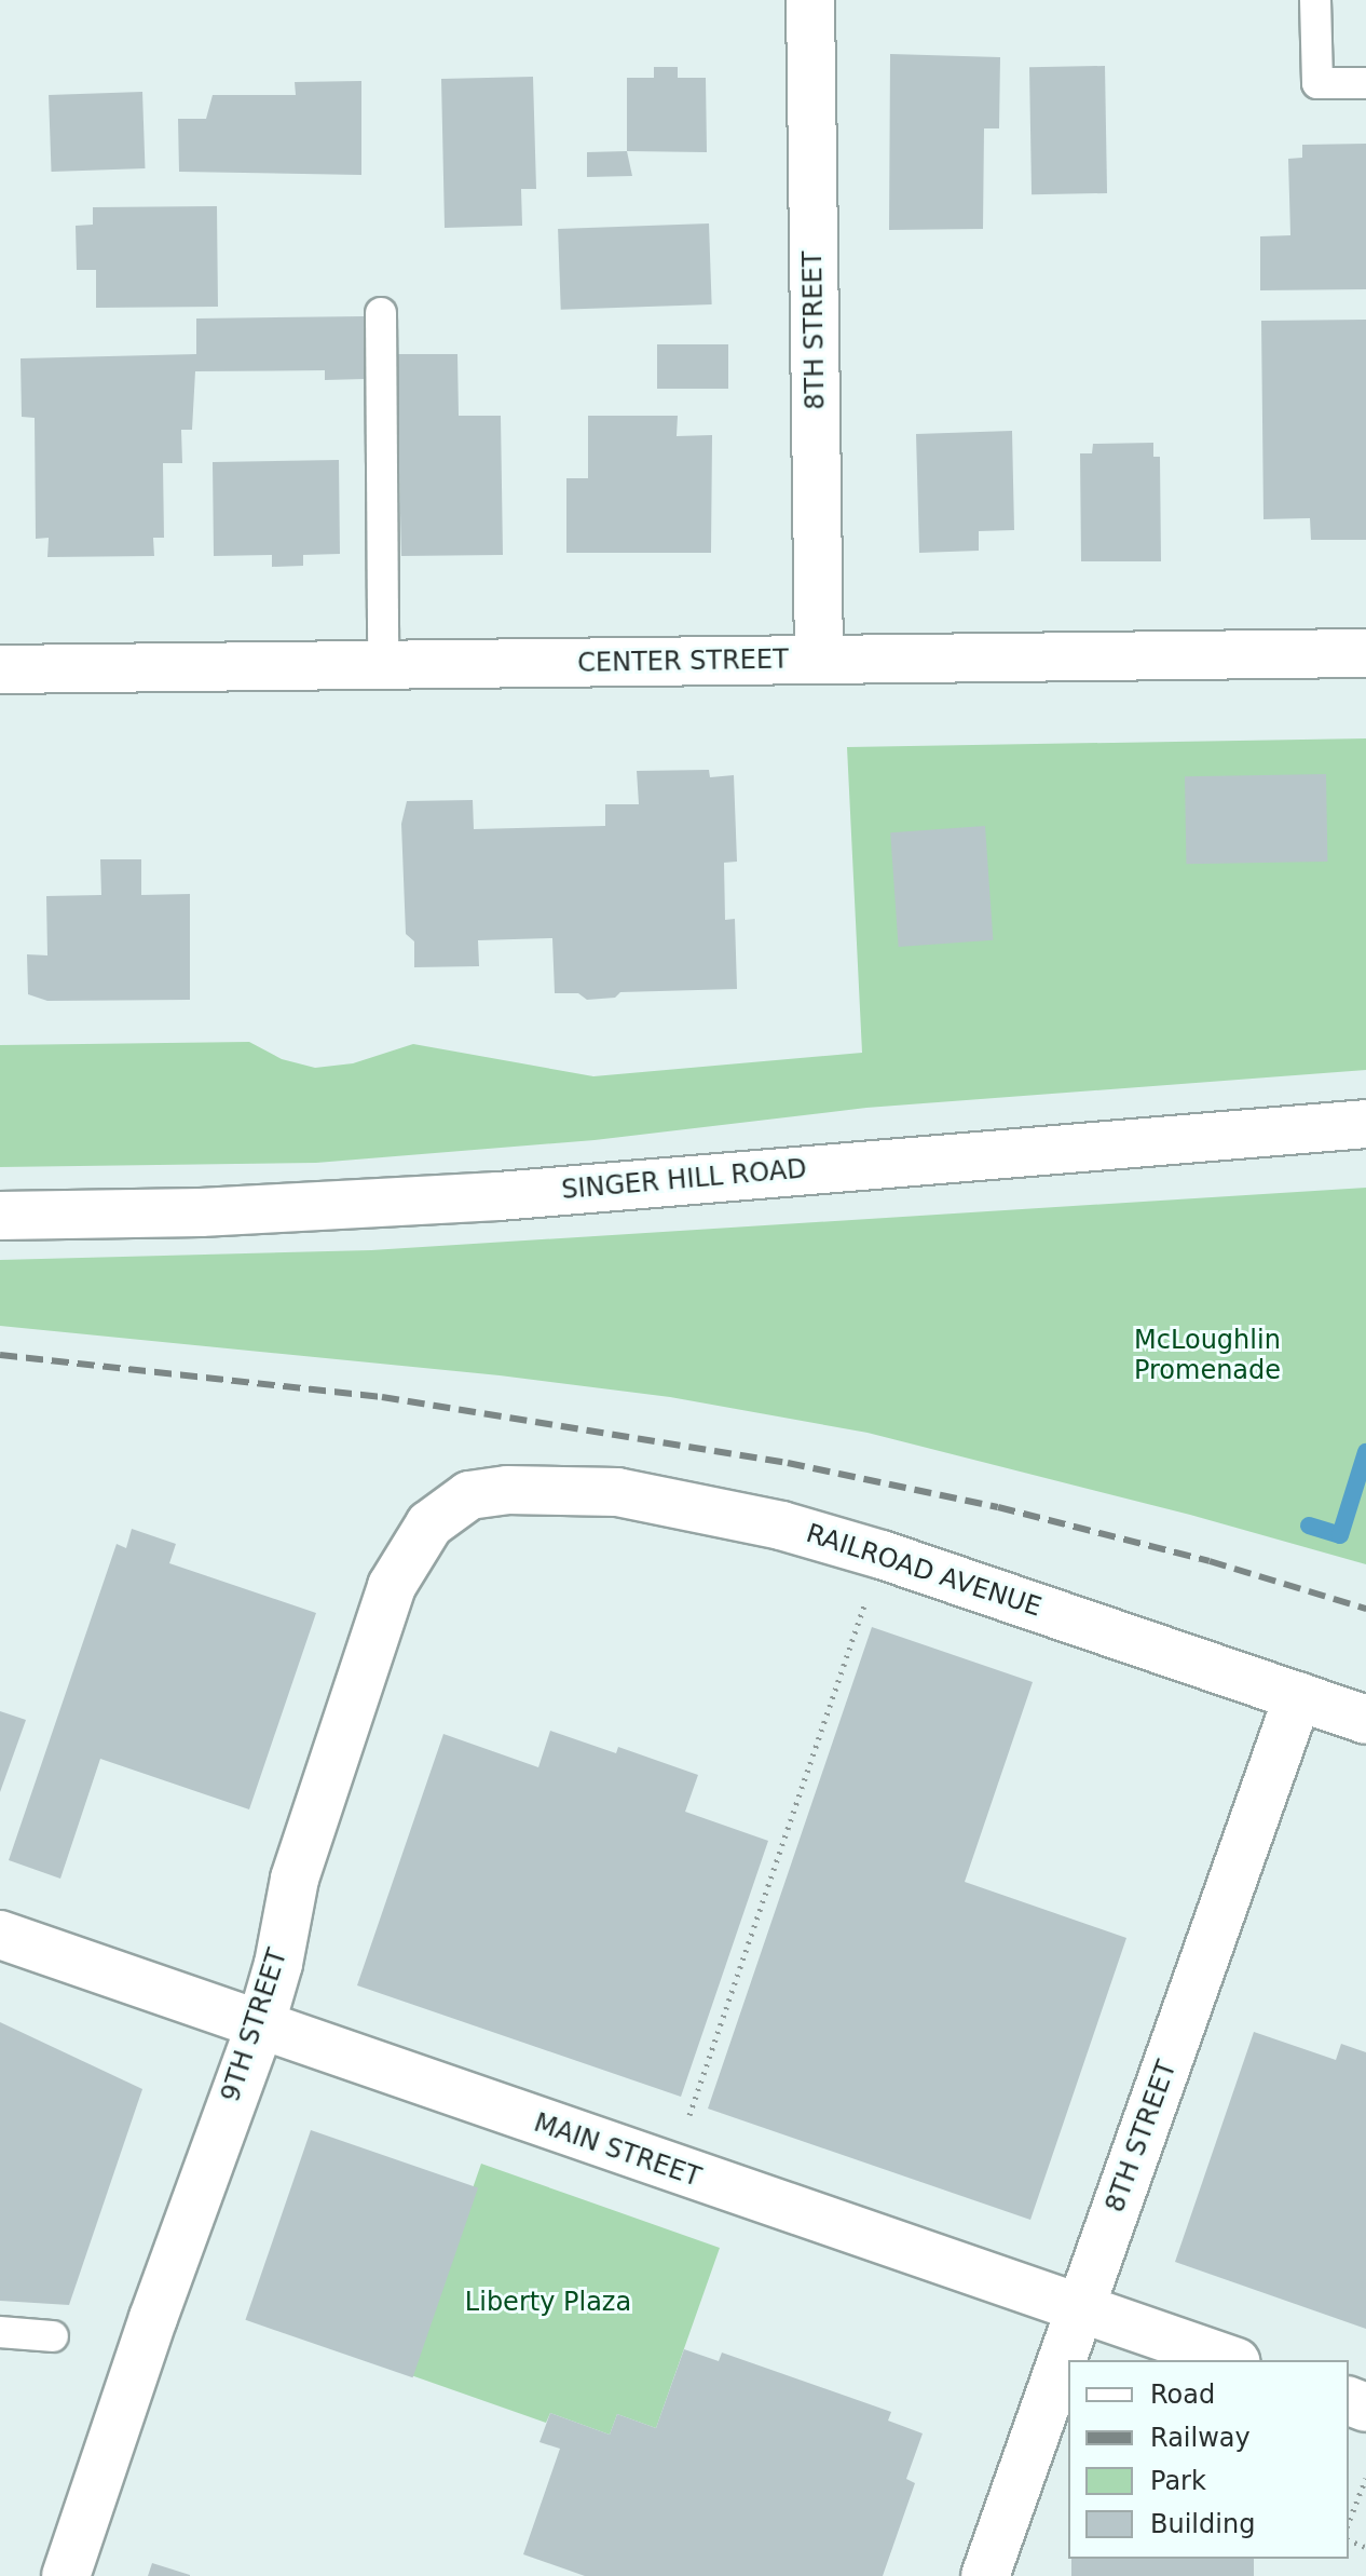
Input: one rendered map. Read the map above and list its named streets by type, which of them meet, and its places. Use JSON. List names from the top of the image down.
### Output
{
  "streets": {
    "main road": [
      "8TH STREET",
      "CENTER STREET",
      "SINGER HILL ROAD",
      "RAILROAD AVENUE",
      "9TH STREET",
      "MAIN STREET"
    ]
  },
  "crossings": [
    ["8TH STREET", "CENTER STREET"],
    ["8TH STREET", "RAILROAD AVENUE"],
    ["8TH STREET", "MAIN STREET"],
    ["RAILROAD AVENUE", "9TH STREET"],
    ["9TH STREET", "MAIN STREET"]
  ],
  "parks": ["McLoughlin Promenade", "Liberty Plaza"],
  "legend": [
    "Road",
    "Railway",
    "Park",
    "Building"
  ]
}
